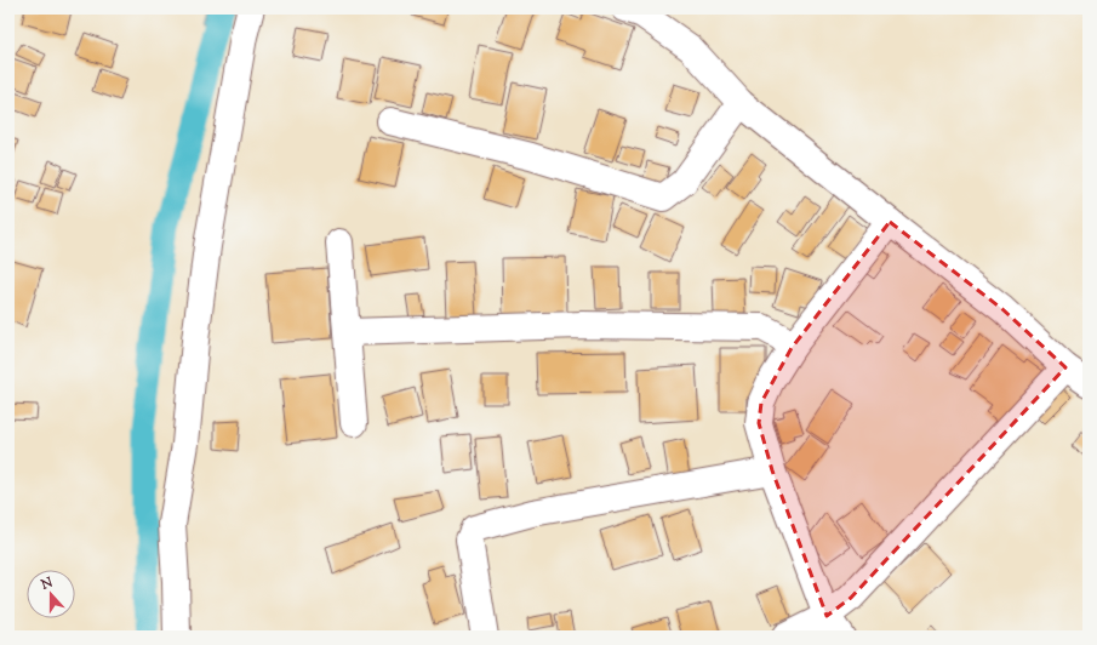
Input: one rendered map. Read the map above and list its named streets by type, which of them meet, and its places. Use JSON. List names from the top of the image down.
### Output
{
  "north": "top"
}
